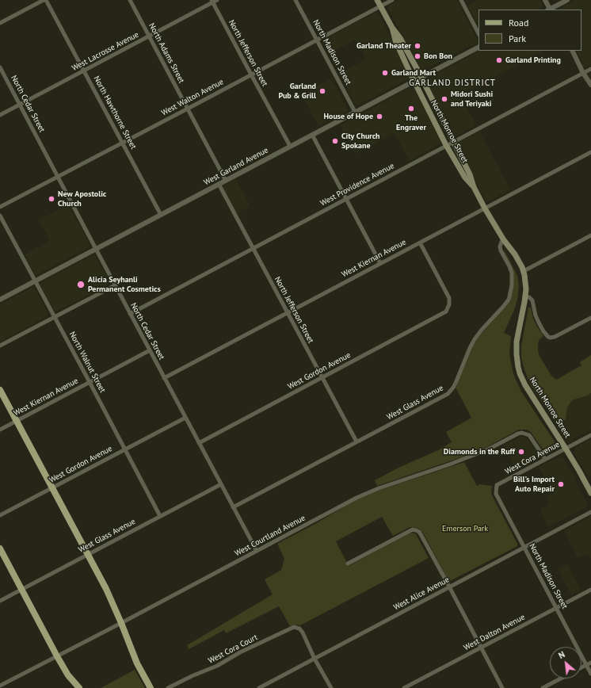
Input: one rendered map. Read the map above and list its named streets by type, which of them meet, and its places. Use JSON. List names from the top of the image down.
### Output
{
  "streets": {
    "main road": ["North Monroe Street"],
    "street": [
      "West Lacrosse Avenue",
      "North Madison Street",
      "North Adams Street",
      "North Jefferson Street",
      "West Walton Avenue",
      "North Cedar Street",
      "North Hawthorne Street",
      "West Garland Avenue",
      "West Providence Avenue",
      "West Kiernan Avenue",
      "North Walnut Street",
      "West Gordon Avenue",
      "West Glass Avenue",
      "West Cora Avenue",
      "West Courtland Avenue",
      "West Alice Avenue",
      "West Dalton Avenue",
      "West Cora Court"
    ]
  },
  "crossings": [
    ["West Lacrosse Avenue", "North Adams Street"],
    ["West Lacrosse Avenue", "North Jefferson Street"],
    ["West Lacrosse Avenue", "North Cedar Street"],
    ["West Lacrosse Avenue", "North Hawthorne Street"],
    ["North Madison Street", "West Walton Avenue"],
    ["North Madison Street", "West Garland Avenue"],
    ["North Madison Street", "West Cora Avenue"],
    ["North Madison Street", "West Alice Avenue"],
    ["North Madison Street", "West Dalton Avenue"],
    ["North Adams Street", "West Walton Avenue"],
    ["North Adams Street", "West Garland Avenue"],
    ["North Jefferson Street", "West Walton Avenue"],
    ["North Jefferson Street", "West Garland Avenue"],
    ["North Jefferson Street", "West Providence Avenue"],
    ["North Jefferson Street", "West Kiernan Avenue"],
    ["North Jefferson Street", "West Gordon Avenue"],
    ["North Jefferson Street", "West Glass Avenue"],
    ["West Walton Avenue", "North Cedar Street"],
    ["West Walton Avenue", "North Hawthorne Street"],
    ["West Walton Avenue", "North Monroe Street"],
    ["North Cedar Street", "West Garland Avenue"],
    ["North Cedar Street", "West Providence Avenue"],
    ["North Cedar Street", "West Kiernan Avenue"],
    ["North Cedar Street", "West Gordon Avenue"],
    ["North Cedar Street", "West Glass Avenue"],
    ["North Cedar Street", "West Courtland Avenue"],
    ["North Hawthorne Street", "West Garland Avenue"],
    ["North Monroe Street", "West Garland Avenue"],
    ["North Monroe Street", "West Providence Avenue"],
    ["North Monroe Street", "West Kiernan Avenue"],
    ["North Monroe Street", "West Glass Avenue"],
    ["North Monroe Street", "West Cora Avenue"],
    ["West Garland Avenue", "North Walnut Street"],
    ["West Kiernan Avenue", "North Walnut Street"],
    ["West Kiernan Avenue", "West Gordon Avenue"],
    ["North Walnut Street", "West Gordon Avenue"],
    ["North Walnut Street", "West Glass Avenue"],
    ["West Cora Avenue", "West Courtland Avenue"],
    ["West Alice Avenue", "West Cora Court"]
  ],
  "districts": ["GARLAND DISTRICT"],
  "parks": ["Emerson Park"],
  "places": [
    "Garland Theater",
    "Bon Bon",
    "Garland Printing",
    "Garland Mart",
    "Garland Pub & Grill",
    "Midori Sushi and Teriyaki",
    "The Engraver",
    "House of Hope",
    "City Church Spokane",
    "New Apostolic Church",
    "Alicia Seyhanli Permanent Cosmetics",
    "Diamonds in the Ruff",
    "Bill's Import Auto Repair"
  ],
  "legend": ["Road", "Park"],
  "north": "top left"
}
